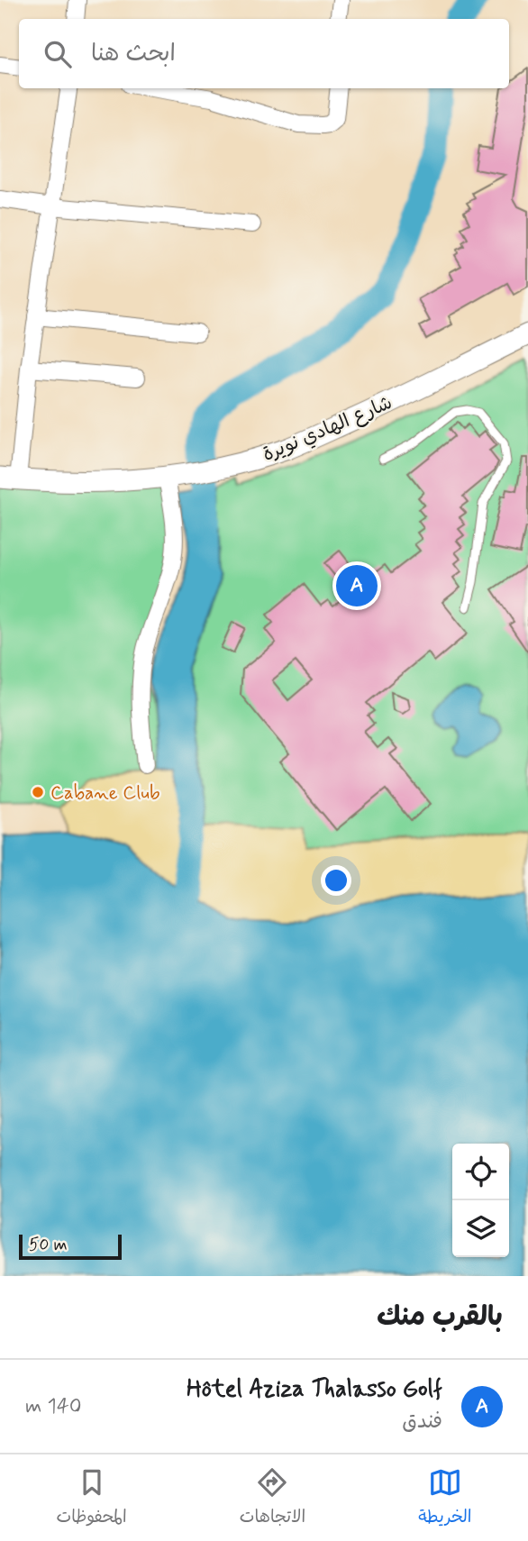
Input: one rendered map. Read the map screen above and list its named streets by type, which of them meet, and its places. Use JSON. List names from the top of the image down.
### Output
{
  "streets": {
    "street": ["شارع الهادي نويرة"]
  },
  "places": ["Cabane Club"],
  "scale_bar": "50 m",
  "page": {
    "search": "ابحث هنا",
    "pins": "A",
    "scale": "50 m",
    "heading": "بالقرب منك",
    "list": [
      {
        "mark": "A",
        "name": "Hôtel Aziza Thalasso Golf",
        "note": "فندق",
        "value": "140 m"
      }
    ],
    "nav": ["الخريطة", "الاتجاهات", "المحفوظات"]
  }
}
